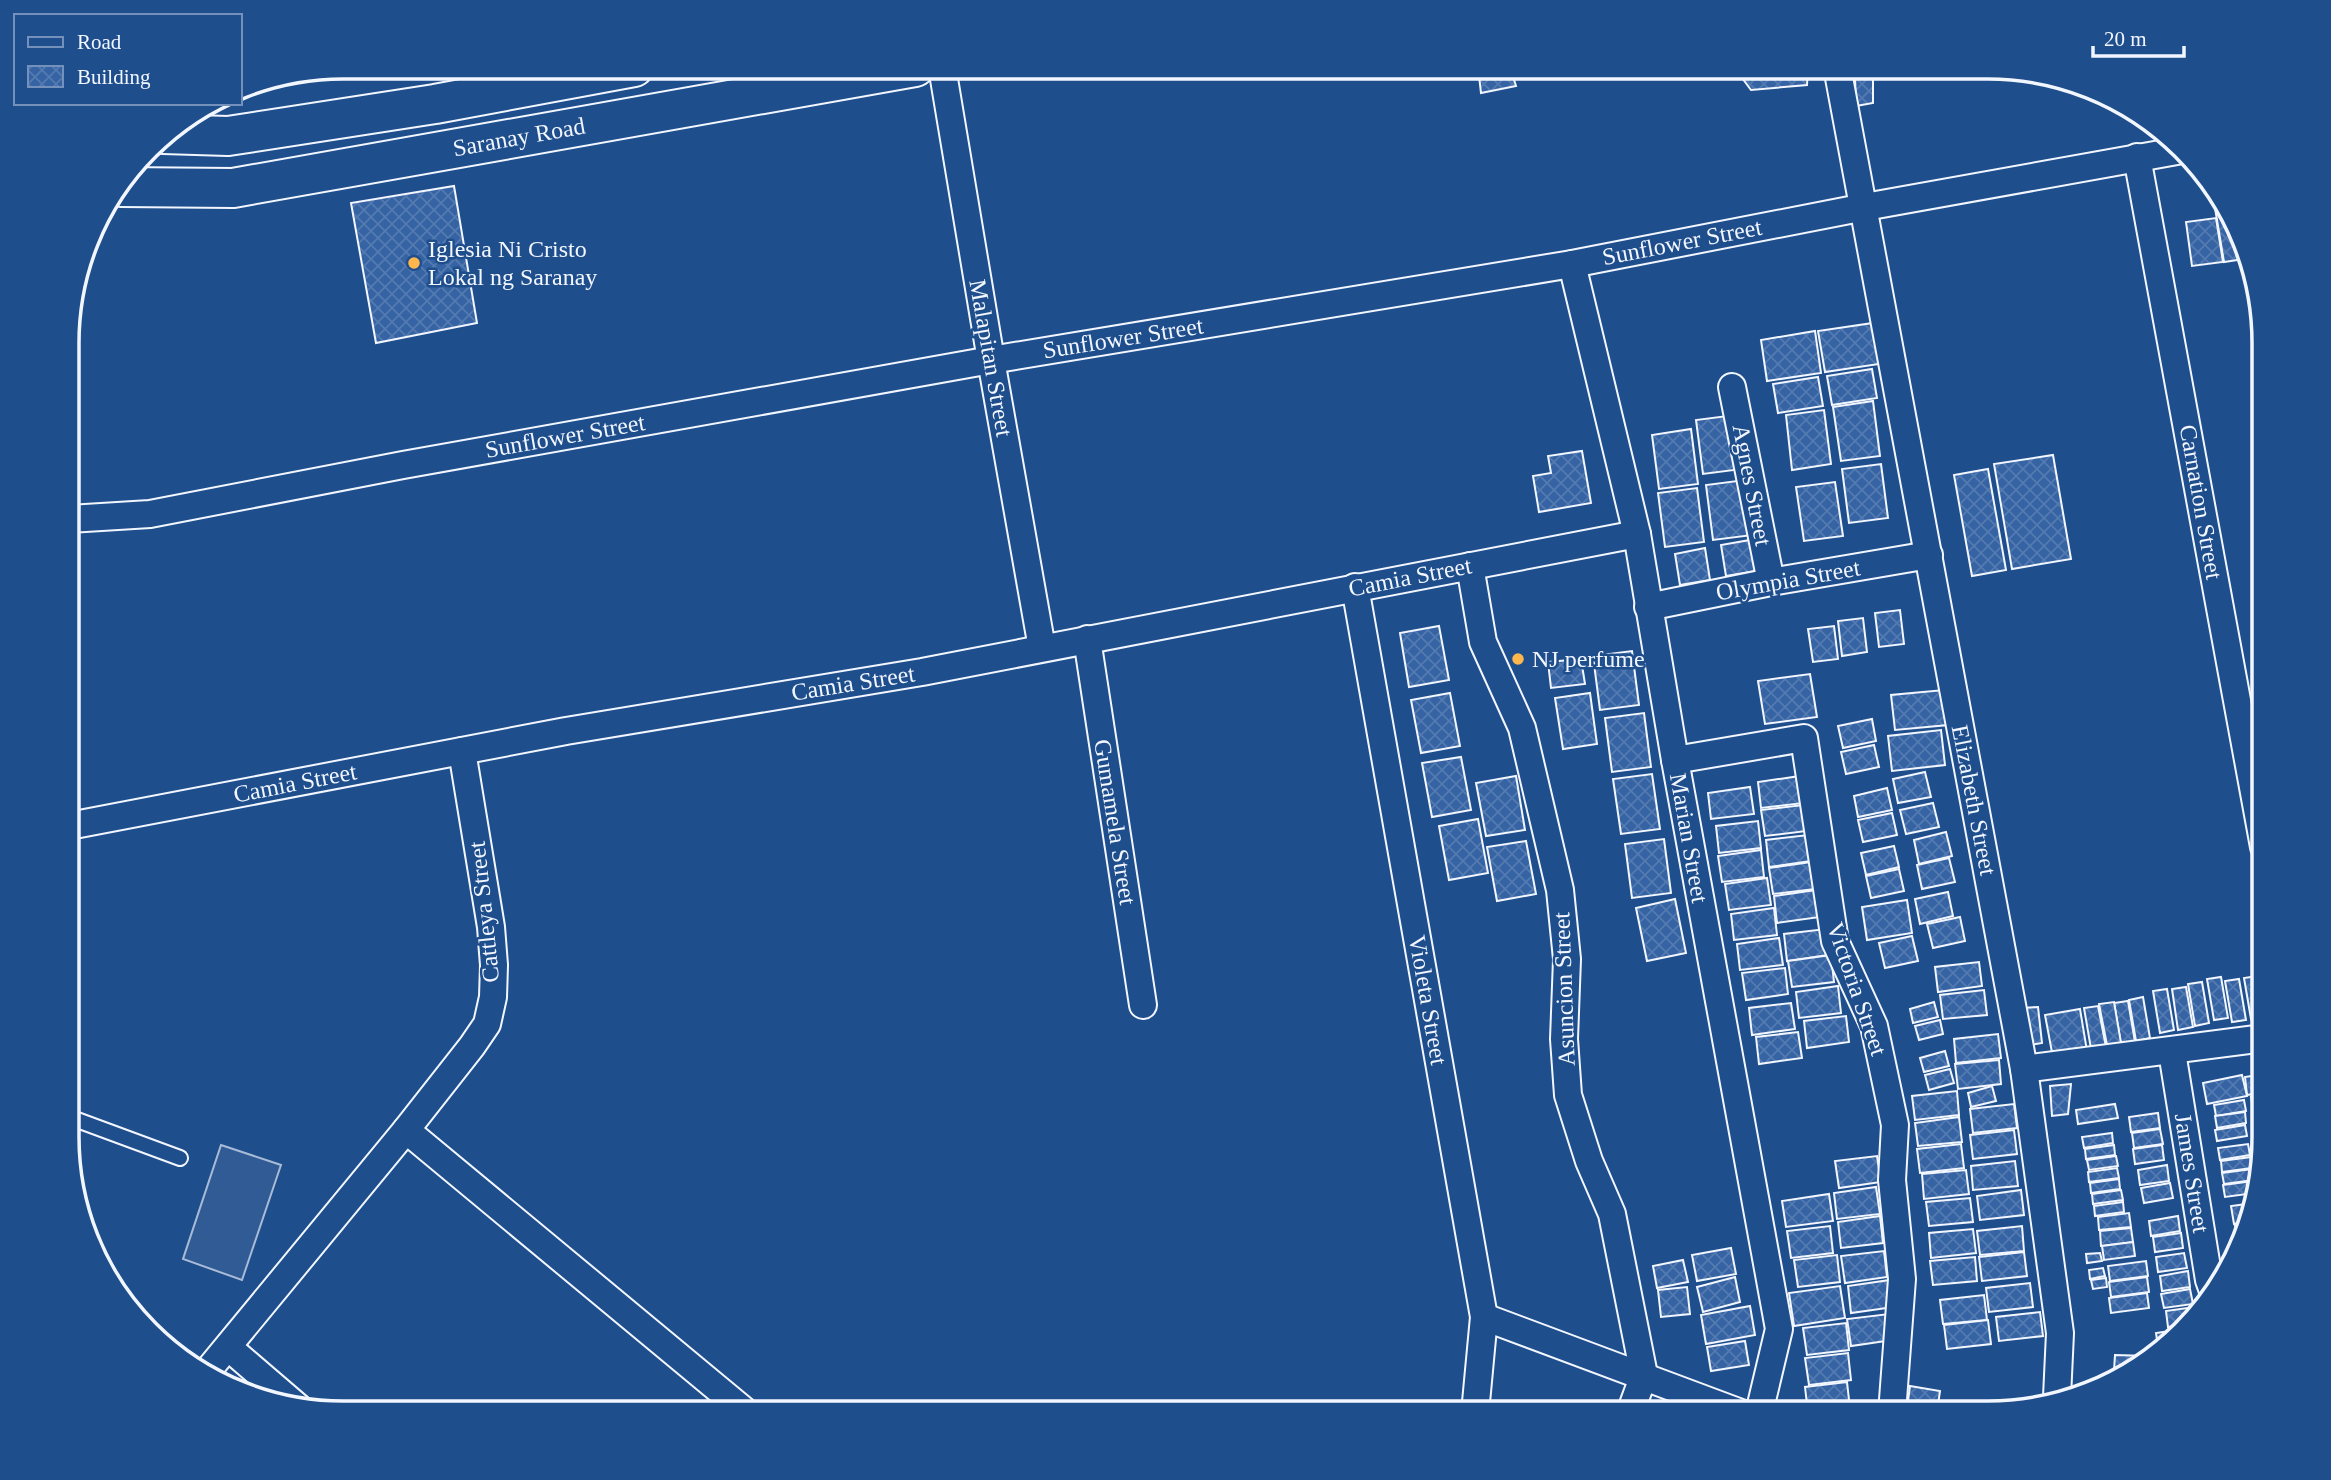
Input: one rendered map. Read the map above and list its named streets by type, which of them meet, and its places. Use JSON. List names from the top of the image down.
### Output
{
  "streets": {
    "street": [
      "Saranay Road",
      "Sunflower Street",
      "Malapitan Street",
      "Agnes Street",
      "Carnation Street",
      "Camia Street",
      "Olympia Street",
      "Elizabeth Street",
      "Gumamela Street",
      "Marian Street",
      "Cattleya Street",
      "Asuncion Street",
      "Victoria Street",
      "Violeta Street",
      "James Street"
    ]
  },
  "crossings": [
    ["Sunflower Street", "Malapitan Street"],
    ["Sunflower Street", "Carnation Street"],
    ["Sunflower Street", "Elizabeth Street"],
    ["Sunflower Street", "Marian Street"],
    ["Malapitan Street", "Camia Street"],
    ["Agnes Street", "Olympia Street"],
    ["Camia Street", "Gumamela Street"],
    ["Camia Street", "Marian Street"],
    ["Camia Street", "Cattleya Street"],
    ["Camia Street", "Asuncion Street"],
    ["Camia Street", "Violeta Street"],
    ["Olympia Street", "Elizabeth Street"],
    ["Olympia Street", "Marian Street"],
    ["Marian Street", "Victoria Street"]
  ],
  "places": ["Iglesia Ni Cristo Lokal ng Saranay", "NJ perfume"],
  "legend": ["Road", "Building"],
  "scale_bar": "20 m"
}
